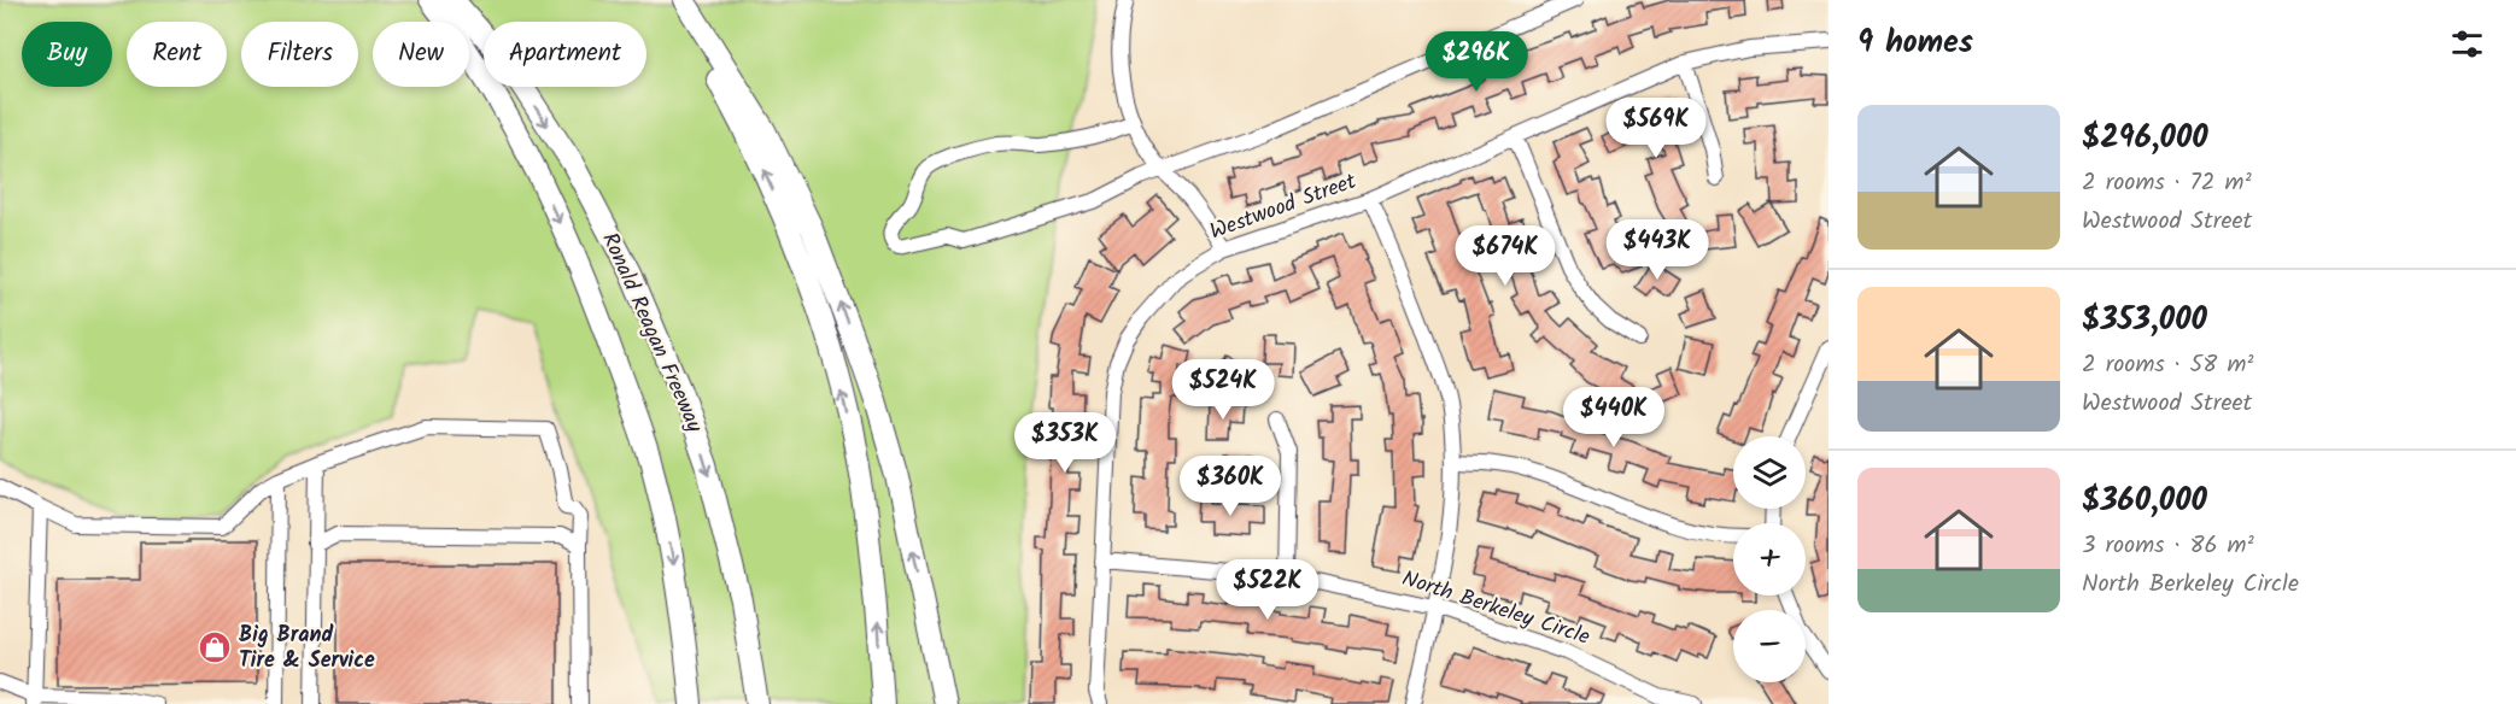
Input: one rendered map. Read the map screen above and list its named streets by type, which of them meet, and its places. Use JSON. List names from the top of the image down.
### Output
{
  "streets": {
    "highway": ["Ronald Reagan Freeway"],
    "street": ["Westwood Street", "North Berkeley Circle"]
  },
  "crossings": [
    ["Westwood Street", "North Berkeley Circle"]
  ],
  "places": {
    "shop": ["Big Brand Tire & Service"]
  },
  "page": {
    "heading": "9 homes",
    "chip": [
      "Buy",
      "Rent",
      "Filters",
      "New",
      "Apartment"
    ],
    "price": [
      "$296K",
      "$569K",
      "$443K",
      "$674K",
      "$524K",
      "$440K",
      "$353K",
      "$360K",
      "$522K"
    ],
    "list": [
      {
        "name": "$296,000",
        "note": "2 rooms · 72 m² · Westwood Street"
      },
      {
        "name": "$353,000",
        "note": "2 rooms · 58 m² · Westwood Street"
      },
      {
        "name": "$360,000",
        "note": "3 rooms · 86 m² · North Berkeley Circle"
      }
    ],
    "map_buttons": ["+", "−"]
  }
}
